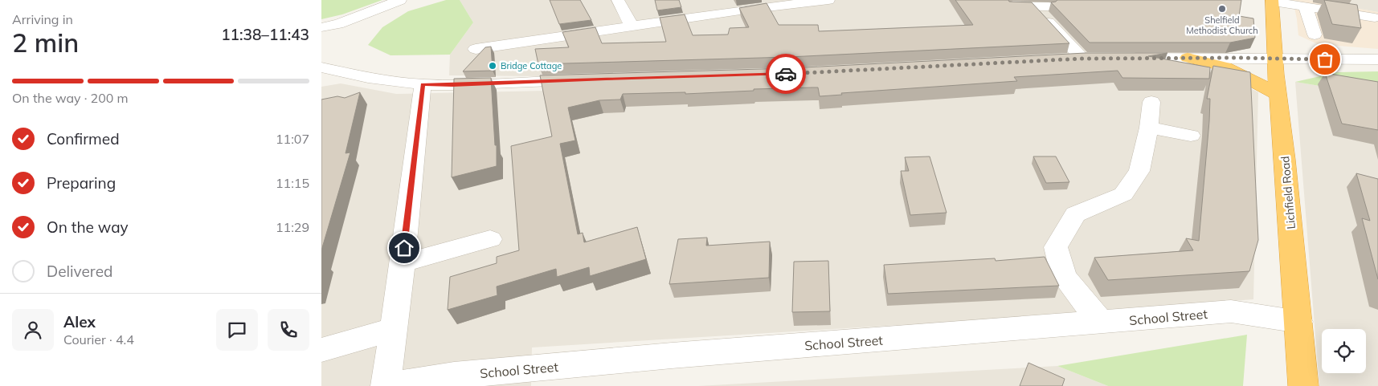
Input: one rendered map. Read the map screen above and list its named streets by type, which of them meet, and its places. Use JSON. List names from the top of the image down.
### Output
{
  "streets": {
    "highway": ["Lichfield Road"],
    "street": ["School Street"]
  },
  "crossings": [
    ["Lichfield Road", "School Street"]
  ],
  "places": ["Shelfield Methodist Church", "Bridge Cottage"],
  "page": {
    "heading": ["2 min", "Arriving in", "11:38–11:43"],
    "panel": ["Alex", "Courier · 4.4"],
    "bar": "On the way · 200 m",
    "list": [
      ["Confirmed", "11:07"],
      ["Preparing", "11:15"],
      ["On the way", "11:29"],
      "Delivered"
    ]
  }
}
